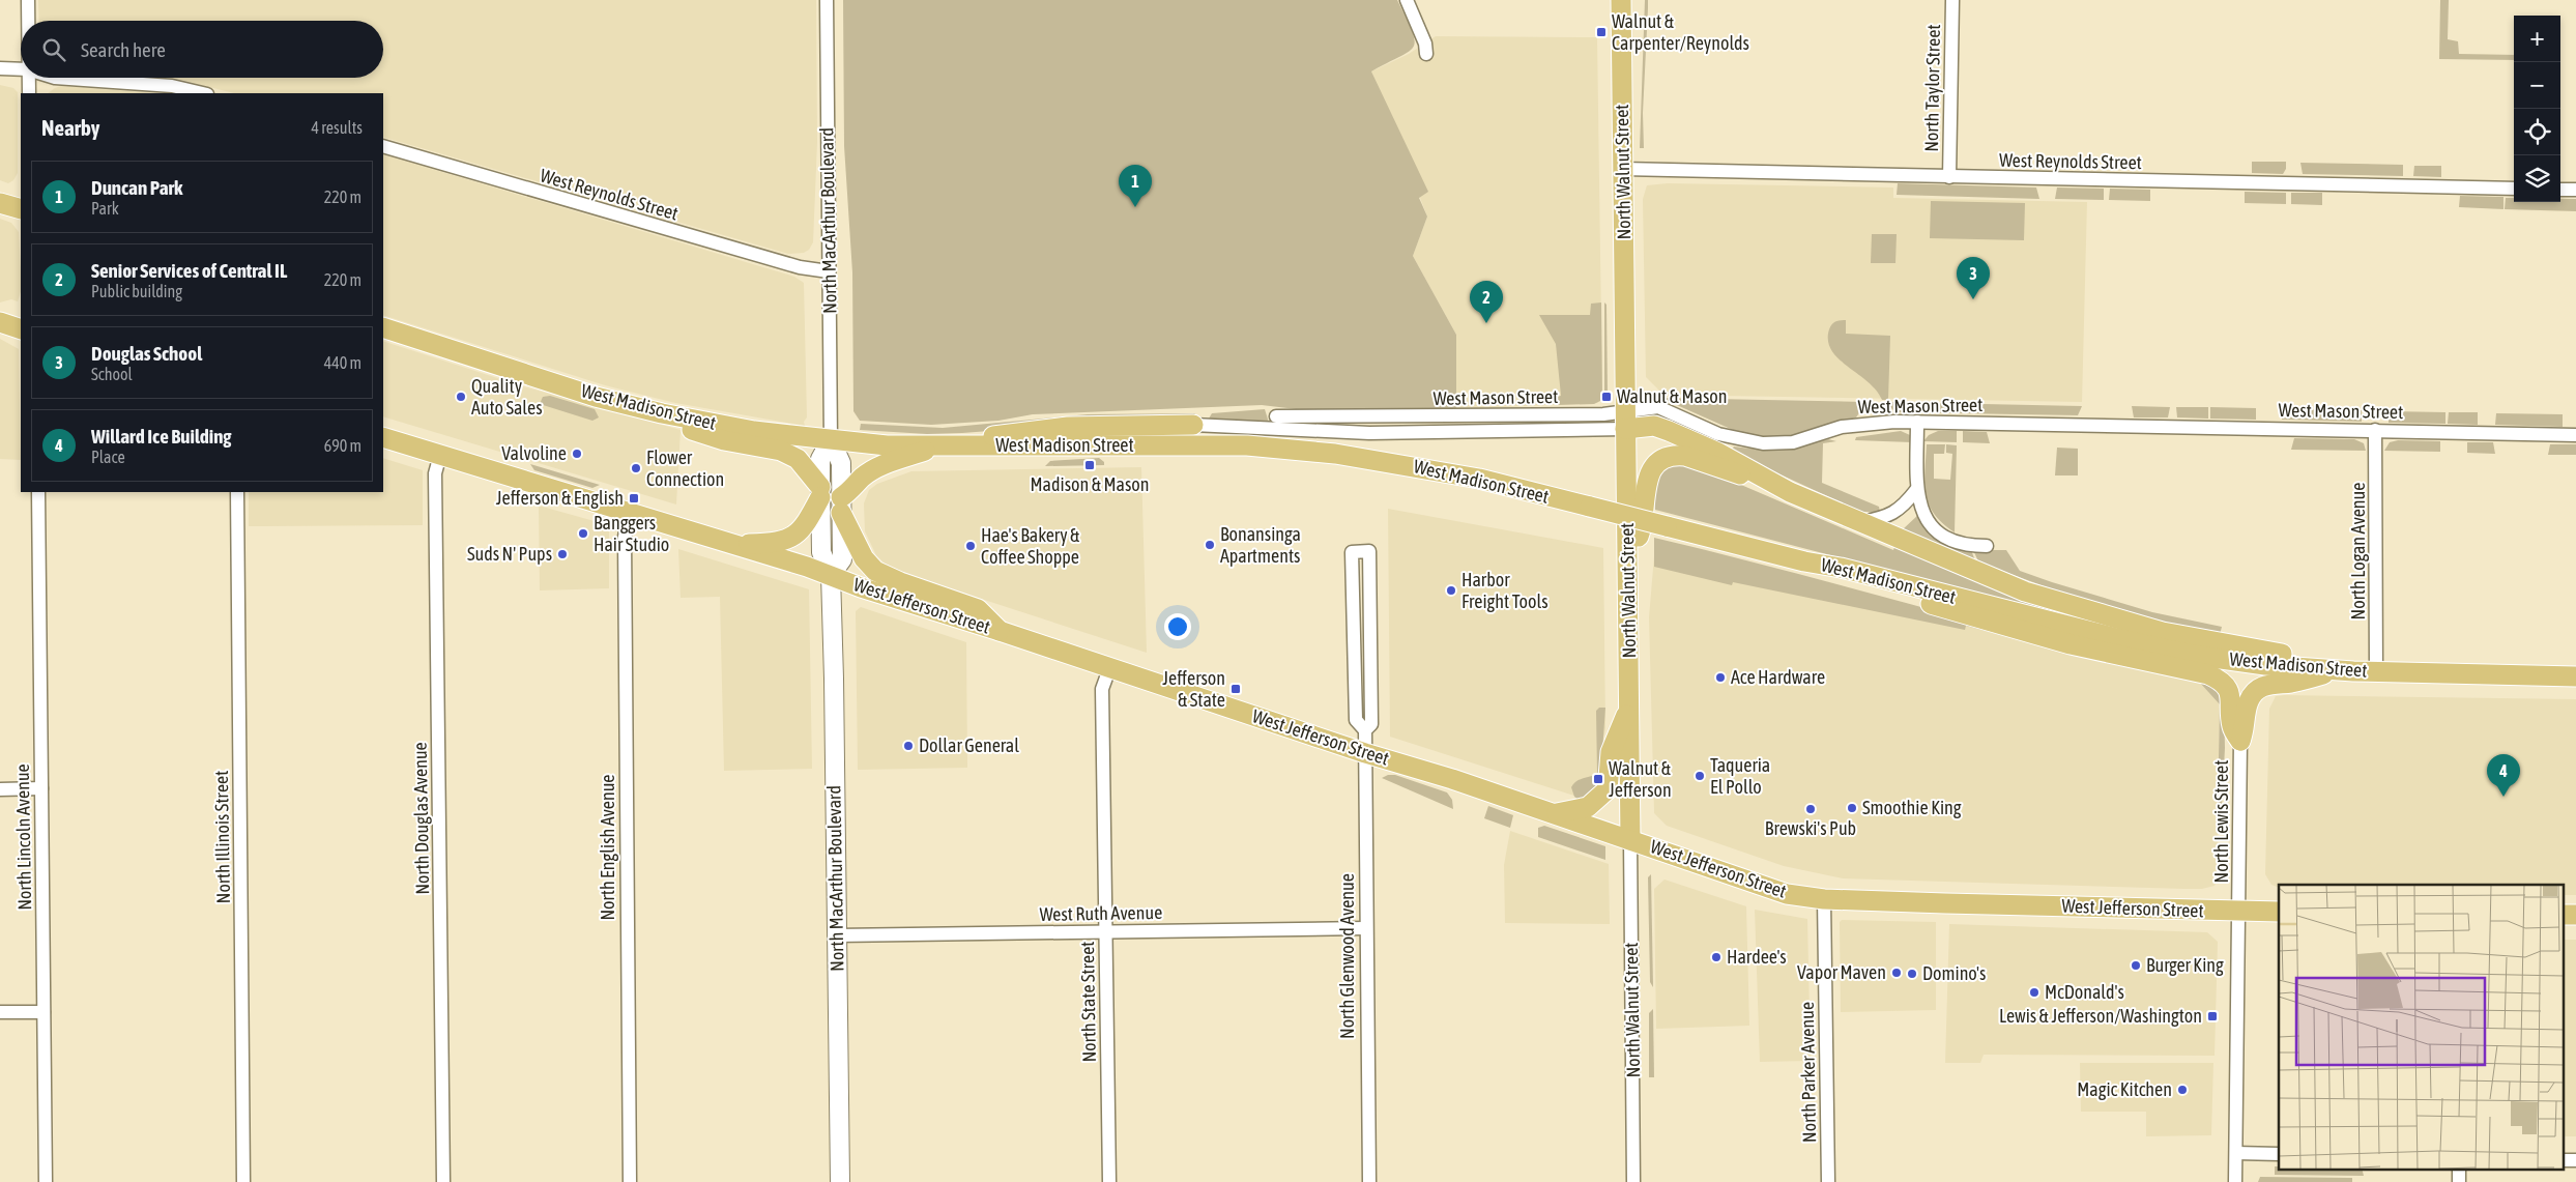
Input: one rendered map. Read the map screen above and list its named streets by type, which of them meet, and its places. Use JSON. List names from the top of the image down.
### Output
{
  "streets": {
    "main road": [
      "North Walnut Street",
      "North MacArthur Boulevard",
      "West Madison Street",
      "West Jefferson Street"
    ],
    "street": [
      "North Taylor Street",
      "West Reynolds Street",
      "West Mason Street",
      "North Logan Avenue",
      "North Douglas Avenue",
      "North Lewis Street",
      "North Lincoln Avenue",
      "North Illinois Street",
      "North English Avenue",
      "West Ruth Avenue",
      "North Glenwood Avenue",
      "North State Street",
      "North Parker Avenue"
    ]
  },
  "crossings": [
    ["North Taylor Street", "West Reynolds Street"],
    ["West Reynolds Street", "North Walnut Street"],
    ["West Reynolds Street", "North MacArthur Boulevard"],
    ["North Walnut Street", "West Mason Street"],
    ["North Walnut Street", "West Jefferson Street"],
    ["North MacArthur Boulevard", "West Madison Street"],
    ["North MacArthur Boulevard", "West Jefferson Street"],
    ["North MacArthur Boulevard", "West Ruth Avenue"],
    ["West Mason Street", "North Logan Avenue"],
    ["West Madison Street", "North Logan Avenue"],
    ["West Jefferson Street", "North Douglas Avenue"],
    ["West Jefferson Street", "North Lewis Street"],
    ["West Jefferson Street", "North English Avenue"],
    ["West Jefferson Street", "North Glenwood Avenue"],
    ["West Jefferson Street", "North State Street"],
    ["West Jefferson Street", "North Parker Avenue"],
    ["West Ruth Avenue", "North Glenwood Avenue"],
    ["West Ruth Avenue", "North State Street"]
  ],
  "places": {
    "transit": [
      "Walnut & Carpenter/Reynolds",
      "Walnut & Mason",
      "Madison & Mason",
      "Jefferson & English",
      "Jefferson & State",
      "Walnut & Jefferson",
      "Lewis & Jefferson/Washington"
    ],
    "other": [
      "Quality Auto Sales",
      "Valvoline",
      "Flower Connection",
      "Banggers Hair Studio",
      "Bonansinga Apartments",
      "Hae's Bakery & Coffee Shoppe",
      "Suds N' Pups",
      "Harbor Freight Tools",
      "Ace Hardware",
      "Dollar General",
      "Taqueria El Pollo",
      "Smoothie King",
      "Brewski's Pub",
      "Hardee's",
      "Burger King",
      "Vapor Maven",
      "Domino's",
      "McDonald's",
      "Magic Kitchen"
    ]
  },
  "page": {
    "map_buttons": ["+", "−"],
    "search": "Search here",
    "heading": ["Nearby", "4 results"],
    "list": [
      {
        "mark": "1",
        "name": "Duncan Park",
        "note": "Park",
        "value": "220 m"
      },
      {
        "mark": "2",
        "name": "Senior Services of Central IL",
        "note": "Public building",
        "value": "220 m"
      },
      {
        "mark": "3",
        "name": "Douglas School",
        "note": "School",
        "value": "440 m"
      },
      {
        "mark": "4",
        "name": "Willard Ice Building",
        "note": "Place",
        "value": "690 m"
      }
    ],
    "pins": [
      "1",
      "3",
      "2",
      "4"
    ]
  }
}
